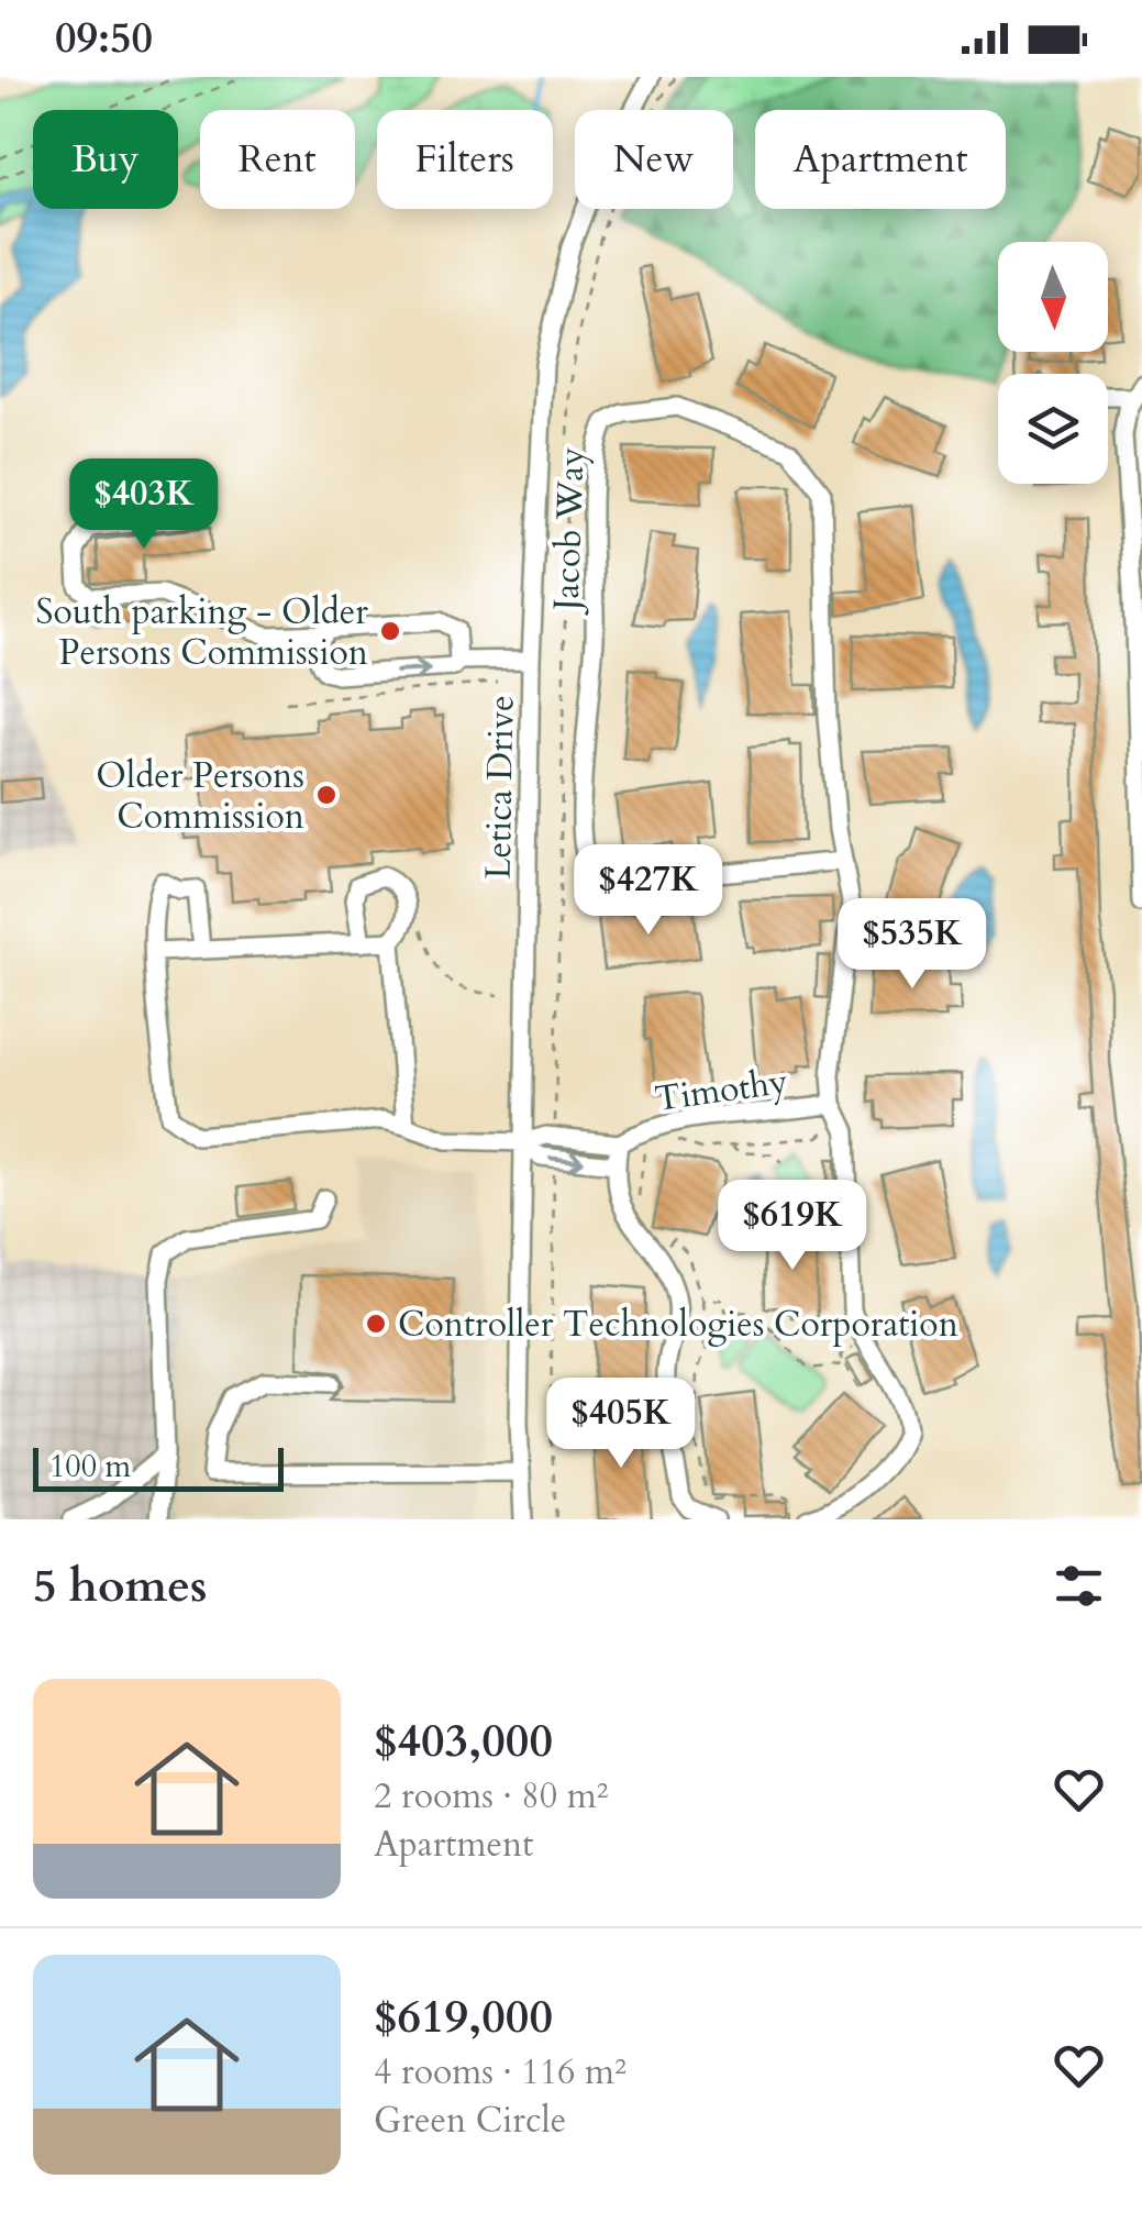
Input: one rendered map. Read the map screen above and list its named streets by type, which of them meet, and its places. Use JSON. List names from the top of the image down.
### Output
{
  "streets": {
    "street": ["Jacob Way", "Letica Drive", "Timothy"]
  },
  "crossings": [
    ["Jacob Way", "Timothy"],
    ["Letica Drive", "Timothy"]
  ],
  "places": ["South parking - Older Persons Commission", "Older Persons Commission", "Controller Technologies Corporation"],
  "scale_bar": "100 m",
  "north": "bottom",
  "page": {
    "status": "09:50",
    "chip": [
      "Buy",
      "Rent",
      "Filters",
      "New",
      "Apartment"
    ],
    "price": [
      "$403K",
      "$427K",
      "$535K",
      "$619K",
      "$405K"
    ],
    "scale": "100 m",
    "heading": "5 homes",
    "list": [
      {
        "name": "$403,000",
        "note": "2 rooms · 80 m² · Apartment"
      },
      {
        "name": "$619,000",
        "note": "4 rooms · 116 m² · Green Circle"
      }
    ]
  }
}
